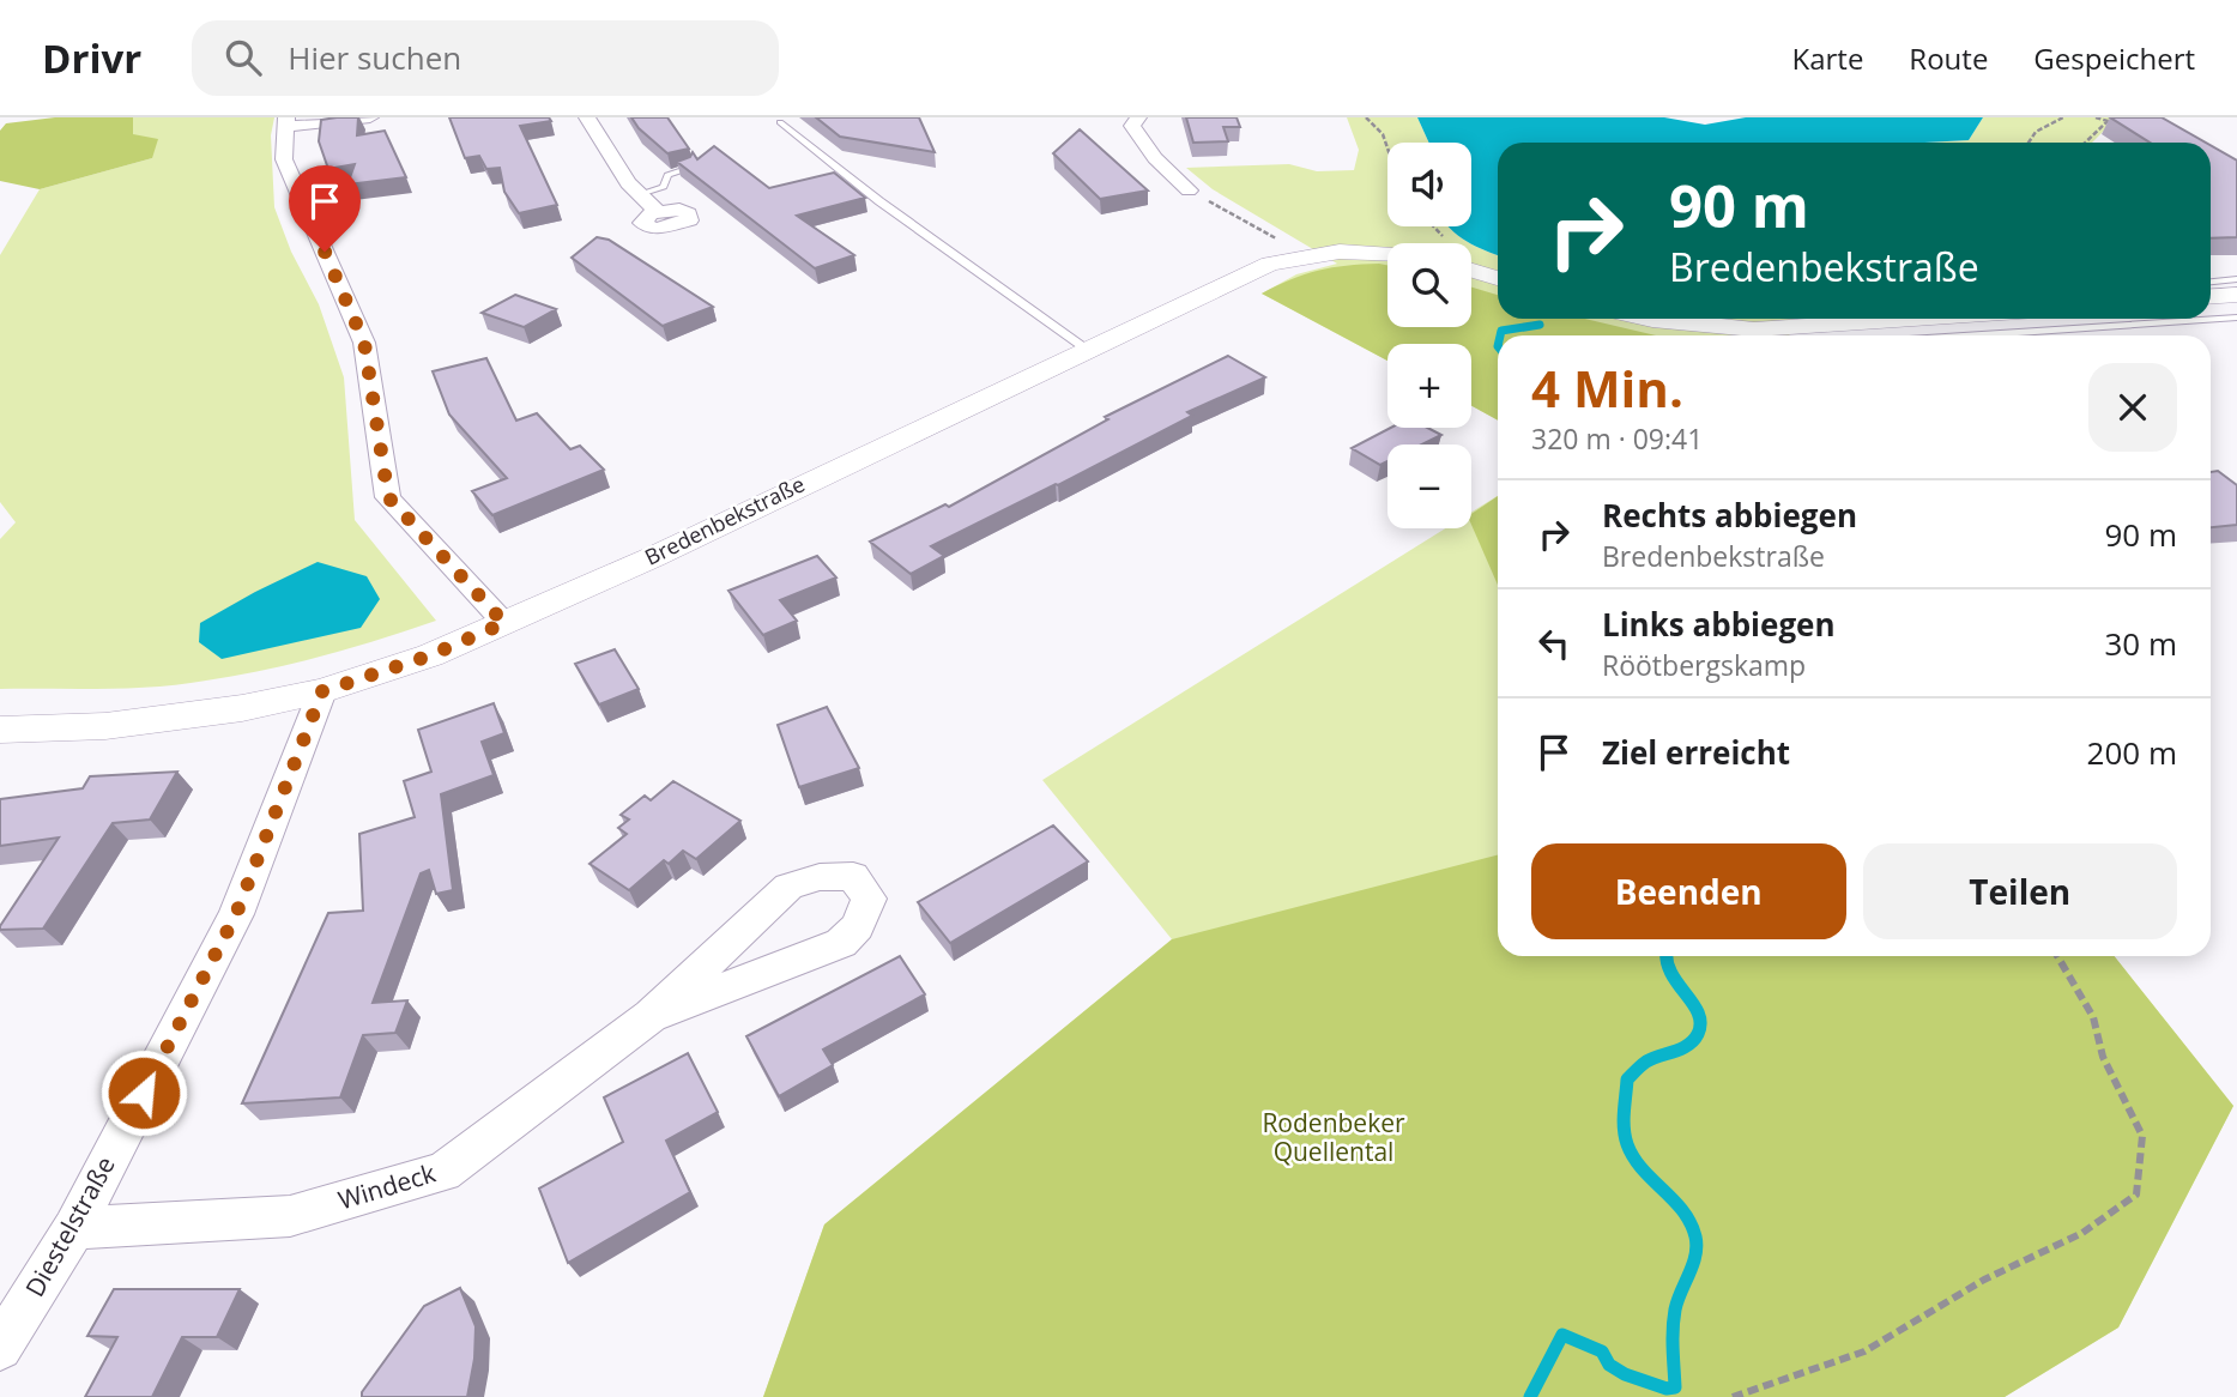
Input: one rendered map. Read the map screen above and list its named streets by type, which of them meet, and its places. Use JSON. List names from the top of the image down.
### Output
{
  "streets": {
    "street": ["Bredenbekstraße", "Windeck", "Diestelstraße"]
  },
  "crossings": [
    ["Bredenbekstraße", "Diestelstraße"],
    ["Windeck", "Diestelstraße"]
  ],
  "parks": ["Rodenbeker Quellental"],
  "page": {
    "header": "Drivr",
    "search": "Hier suchen",
    "nav": ["Karte", "Route", "Gespeichert"],
    "map_buttons": ["+", "−"],
    "turn": ["90 m", "Bredenbekstraße"],
    "heading": ["4 Min.", "320 m · 09:41"],
    "list": [
      {
        "name": "Rechts abbiegen",
        "note": "Bredenbekstraße",
        "value": "90 m"
      },
      {
        "name": "Links abbiegen",
        "note": "Röötbergskamp",
        "value": "30 m"
      },
      {
        "name": "Ziel erreicht",
        "value": "200 m"
      }
    ],
    "buttons": ["Beenden", "Teilen"]
  }
}
